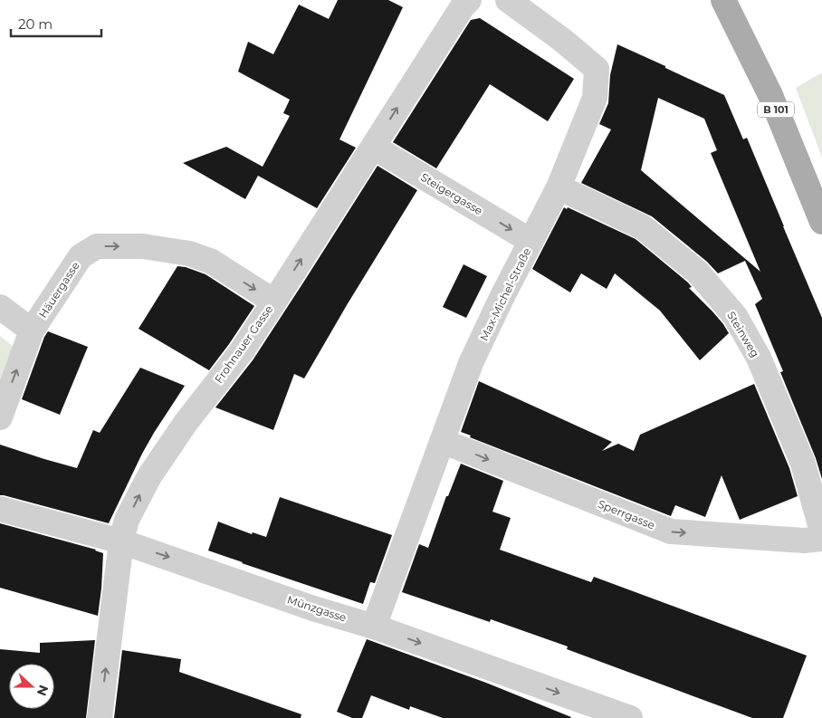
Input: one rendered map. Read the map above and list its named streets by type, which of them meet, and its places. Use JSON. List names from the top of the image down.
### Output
{
  "streets": {
    "main road": ["B 101"],
    "street": [
      "Steigergasse",
      "Häuergasse",
      "Max-Michel-Straße",
      "Steinweg",
      "Frohnauer Gasse",
      "Sperrgasse",
      "Münzgasse"
    ]
  },
  "crossings": [
    ["Steigergasse", "Max-Michel-Straße"],
    ["Steigergasse", "Frohnauer Gasse"],
    ["Häuergasse", "Frohnauer Gasse"],
    ["Max-Michel-Straße", "Steinweg"],
    ["Max-Michel-Straße", "Sperrgasse"],
    ["Max-Michel-Straße", "Münzgasse"],
    ["Frohnauer Gasse", "Münzgasse"]
  ],
  "one_way": [
    "Steigergasse",
    "Frohnauer Gasse",
    "Sperrgasse",
    "Münzgasse"
  ],
  "scale_bar": "20 m",
  "north": "right"
}
